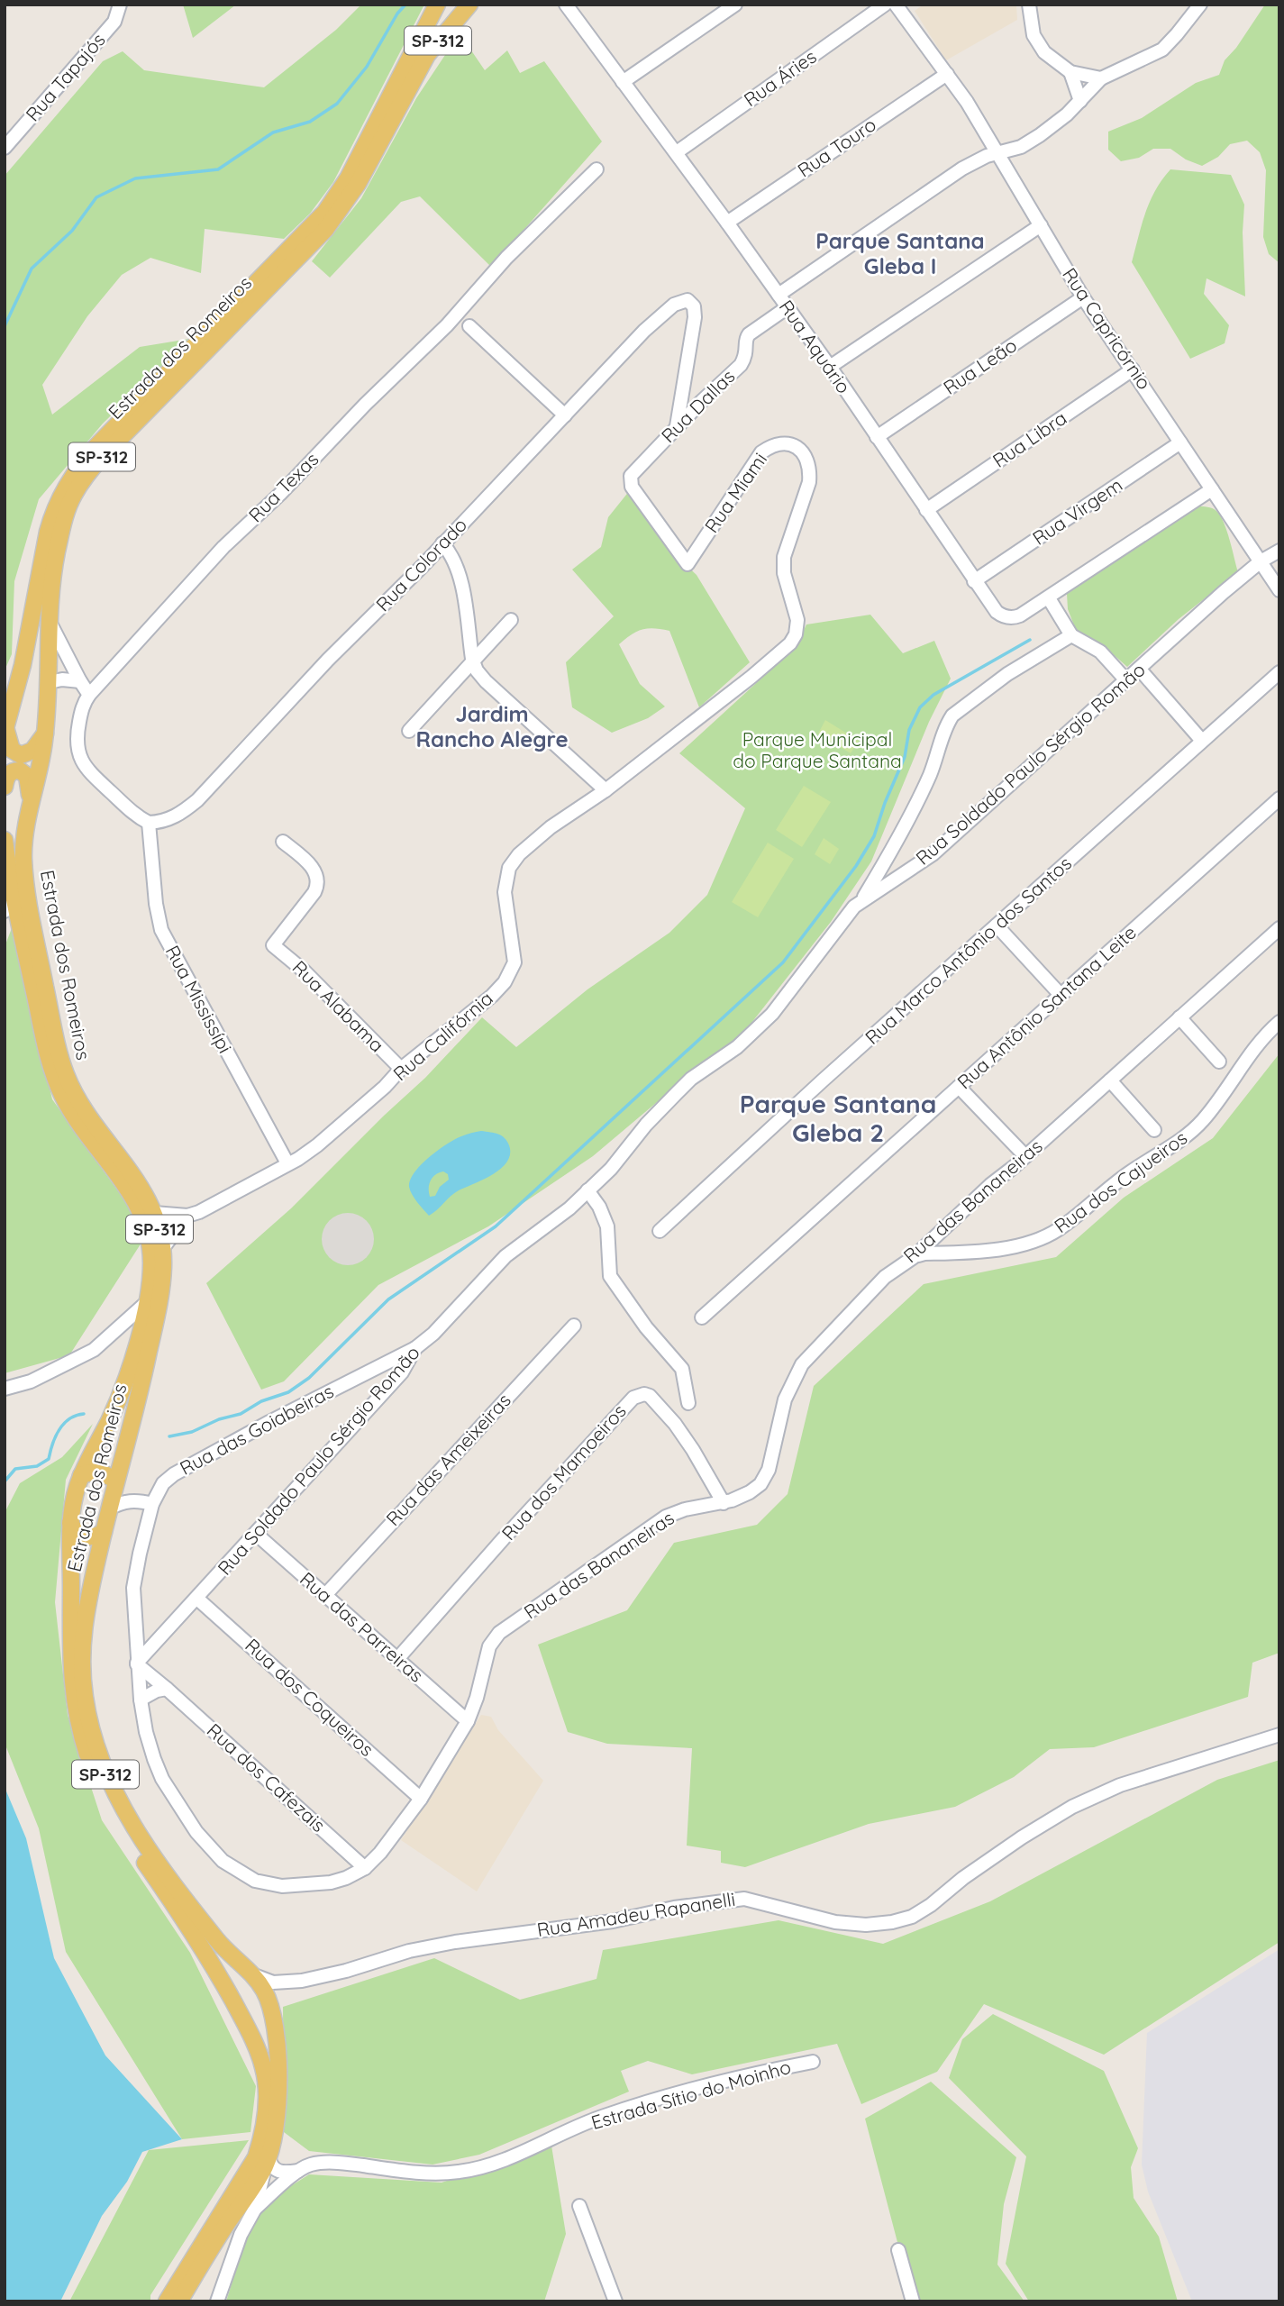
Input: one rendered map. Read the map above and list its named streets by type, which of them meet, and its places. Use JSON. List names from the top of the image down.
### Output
{
  "streets": {
    "main road": ["SP-312", "Estrada dos Romeiros"],
    "street": [
      "Rua Tapajós",
      "Rua Áries",
      "Rua Touro",
      "Rua Capricórnio",
      "Rua Aquário",
      "Rua Leão",
      "Rua Dallas",
      "Rua Libra",
      "Rua Texas",
      "Rua Miami",
      "Rua Virgem",
      "Rua Colorado",
      "Rua Soldado Paulo Sérgio Romão",
      "Rua Marco Antônio dos Santos",
      "Rua Mississípi",
      "Rua Alabama",
      "Rua Antônio Santana Leite",
      "Rua Califórnia",
      "Rua dos Cajueiros",
      "Rua das Bananeiras",
      "Rua das Goiabeiras",
      "Rua das Ameixeiras",
      "Rua dos Mamoeiros",
      "Rua das Parreiras",
      "Rua dos Coqueiros",
      "Rua dos Cafezais",
      "Rua Amadeu Rapanelli",
      "Estrada Sítio do Moinho"
    ]
  },
  "crossings": [
    ["Rua Áries", "Rua Aquário"],
    ["Rua Touro", "Rua Capricórnio"],
    ["Rua Touro", "Rua Aquário"],
    ["Rua Capricórnio", "Rua Leão"],
    ["Rua Capricórnio", "Rua Libra"],
    ["Rua Capricórnio", "Rua Virgem"],
    ["Rua Aquário", "Rua Leão"],
    ["Rua Aquário", "Rua Dallas"],
    ["Rua Aquário", "Rua Libra"],
    ["Rua Aquário", "Rua Virgem"],
    ["Estrada dos Romeiros", "Rua Califórnia"],
    ["Estrada dos Romeiros", "Estrada Sítio do Moinho"],
    ["Rua Dallas", "Rua Miami"],
    ["Rua Dallas", "Rua Colorado"],
    ["Rua Texas", "Rua Colorado"],
    ["Rua Texas", "Rua Mississípi"],
    ["Rua Miami", "Rua Califórnia"],
    ["Rua Colorado", "Rua Mississípi"],
    ["Rua Soldado Paulo Sérgio Romão", "Rua das Goiabeiras"],
    ["Rua Soldado Paulo Sérgio Romão", "Rua das Parreiras"],
    ["Rua Soldado Paulo Sérgio Romão", "Rua dos Coqueiros"],
    ["Rua Soldado Paulo Sérgio Romão", "Rua dos Cafezais"],
    ["Rua Mississípi", "Rua Califórnia"],
    ["Rua Alabama", "Rua Califórnia"],
    ["Rua dos Cajueiros", "Rua das Bananeiras"],
    ["Rua das Bananeiras", "Rua das Goiabeiras"],
    ["Rua das Bananeiras", "Rua dos Mamoeiros"],
    ["Rua das Bananeiras", "Rua das Parreiras"],
    ["Rua das Bananeiras", "Rua dos Coqueiros"],
    ["Rua das Bananeiras", "Rua dos Cafezais"],
    ["Rua das Goiabeiras", "Rua dos Cafezais"],
    ["Rua das Ameixeiras", "Rua das Parreiras"],
    ["Rua dos Mamoeiros", "Rua das Parreiras"]
  ],
  "districts": ["Parque Santana Gleba I", "Jardim Rancho Alegre", "Parque Santana Gleba 2"],
  "parks": ["Parque Municipal do Parque Santana"]
}
